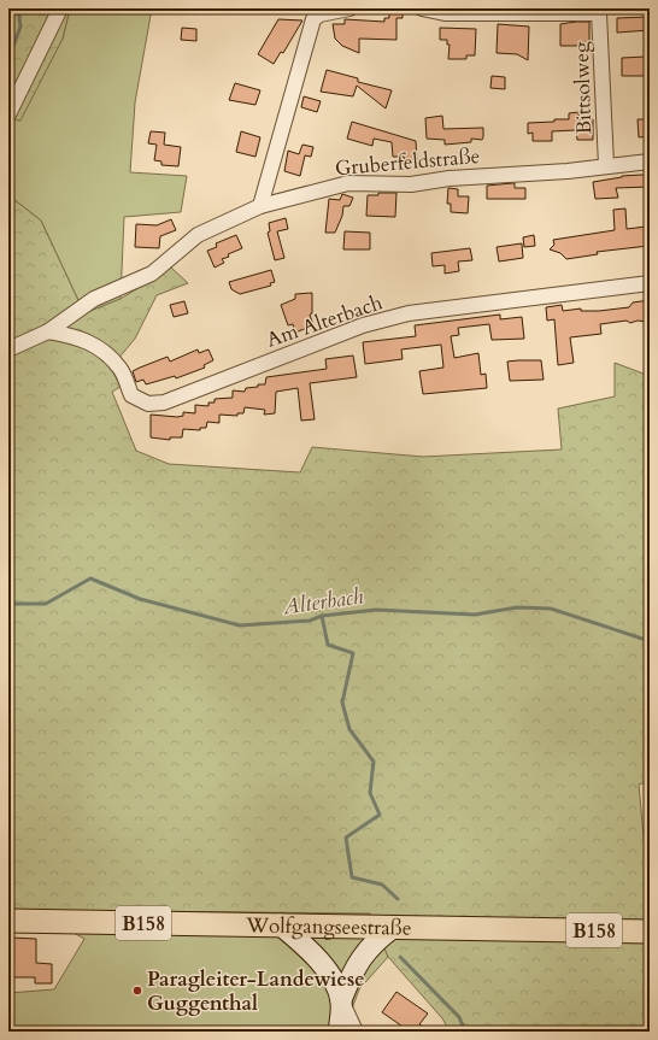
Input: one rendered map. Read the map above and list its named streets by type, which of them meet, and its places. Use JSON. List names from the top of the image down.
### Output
{
  "streets": {
    "main road": ["B158", "Wolfgangseestraße"],
    "street": ["Bittsolweg", "Gruberfeldstraße", "Am Alterbach"]
  },
  "crossings": [
    ["Bittsolweg", "Gruberfeldstraße"],
    ["Gruberfeldstraße", "Am Alterbach"]
  ],
  "water": ["Alterbach"],
  "places": ["Paragleiter-Landewiese Guggenthal"]
}
